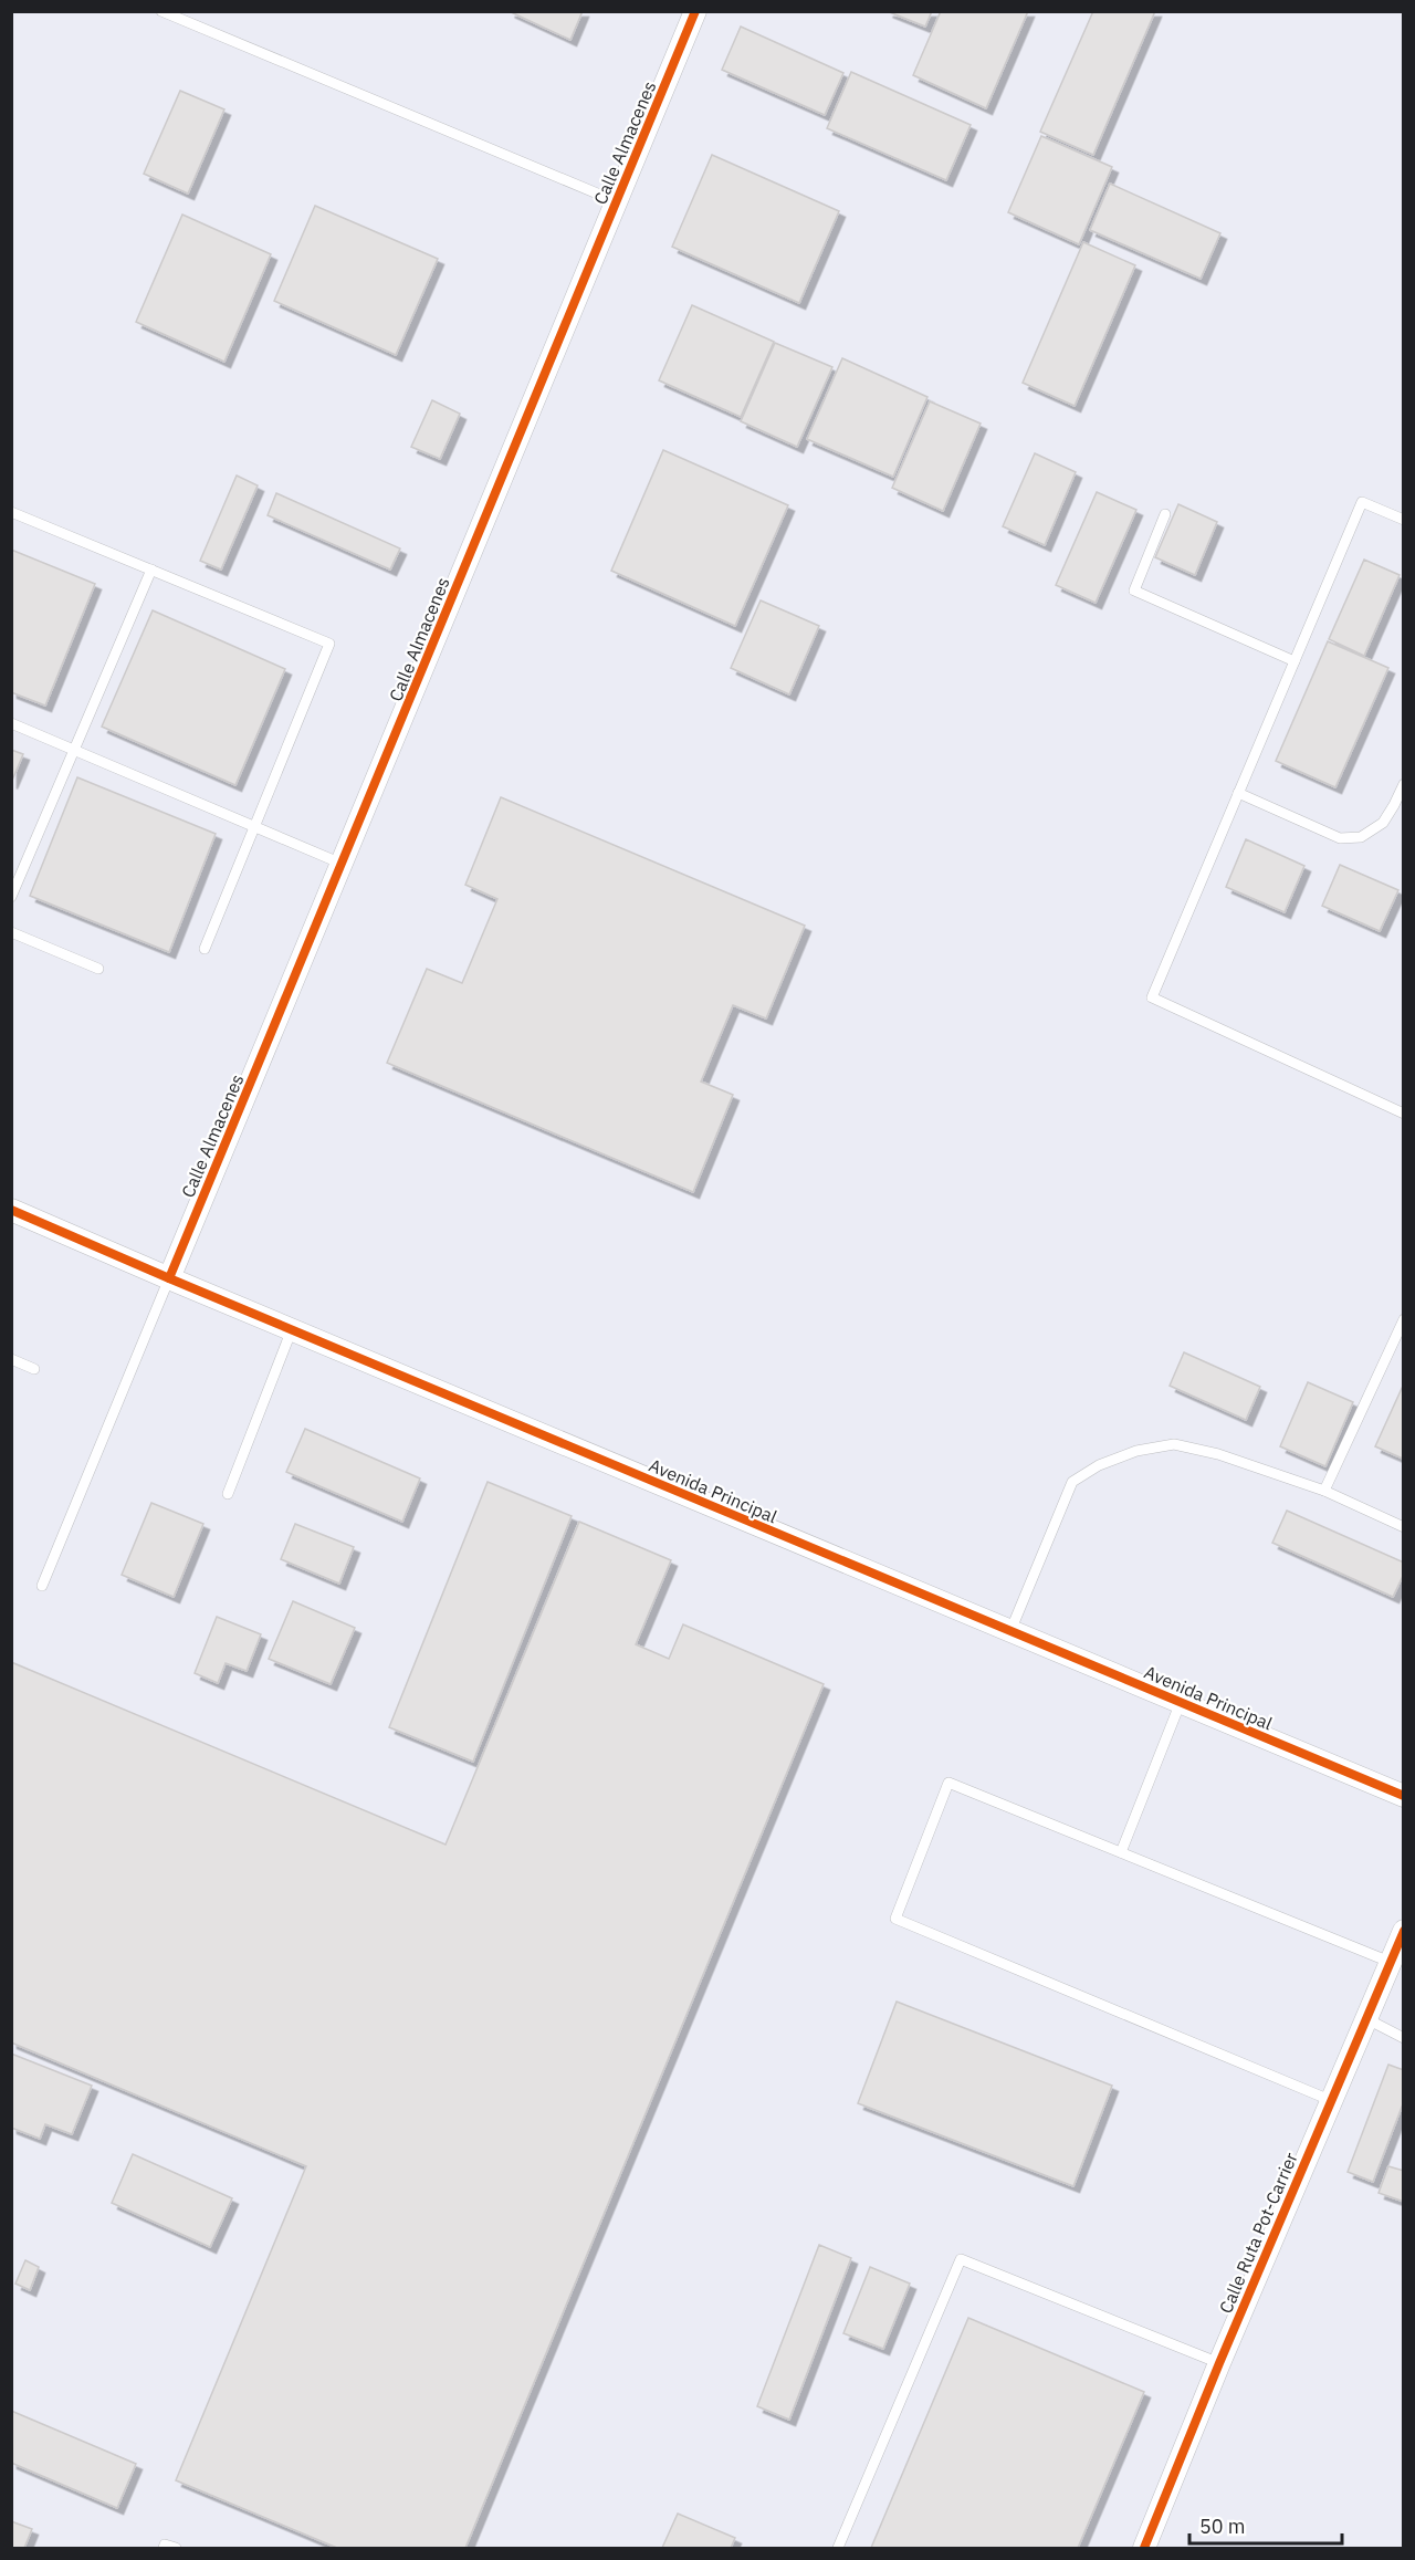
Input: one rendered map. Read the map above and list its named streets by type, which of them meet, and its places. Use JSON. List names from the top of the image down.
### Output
{
  "streets": {
    "street": ["Calle Almacenes", "Avenida Principal", "Calle Ruta Pot-Carrier"]
  },
  "crossings": [
    ["Calle Almacenes", "Avenida Principal"]
  ],
  "scale_bar": "50 m"
}
